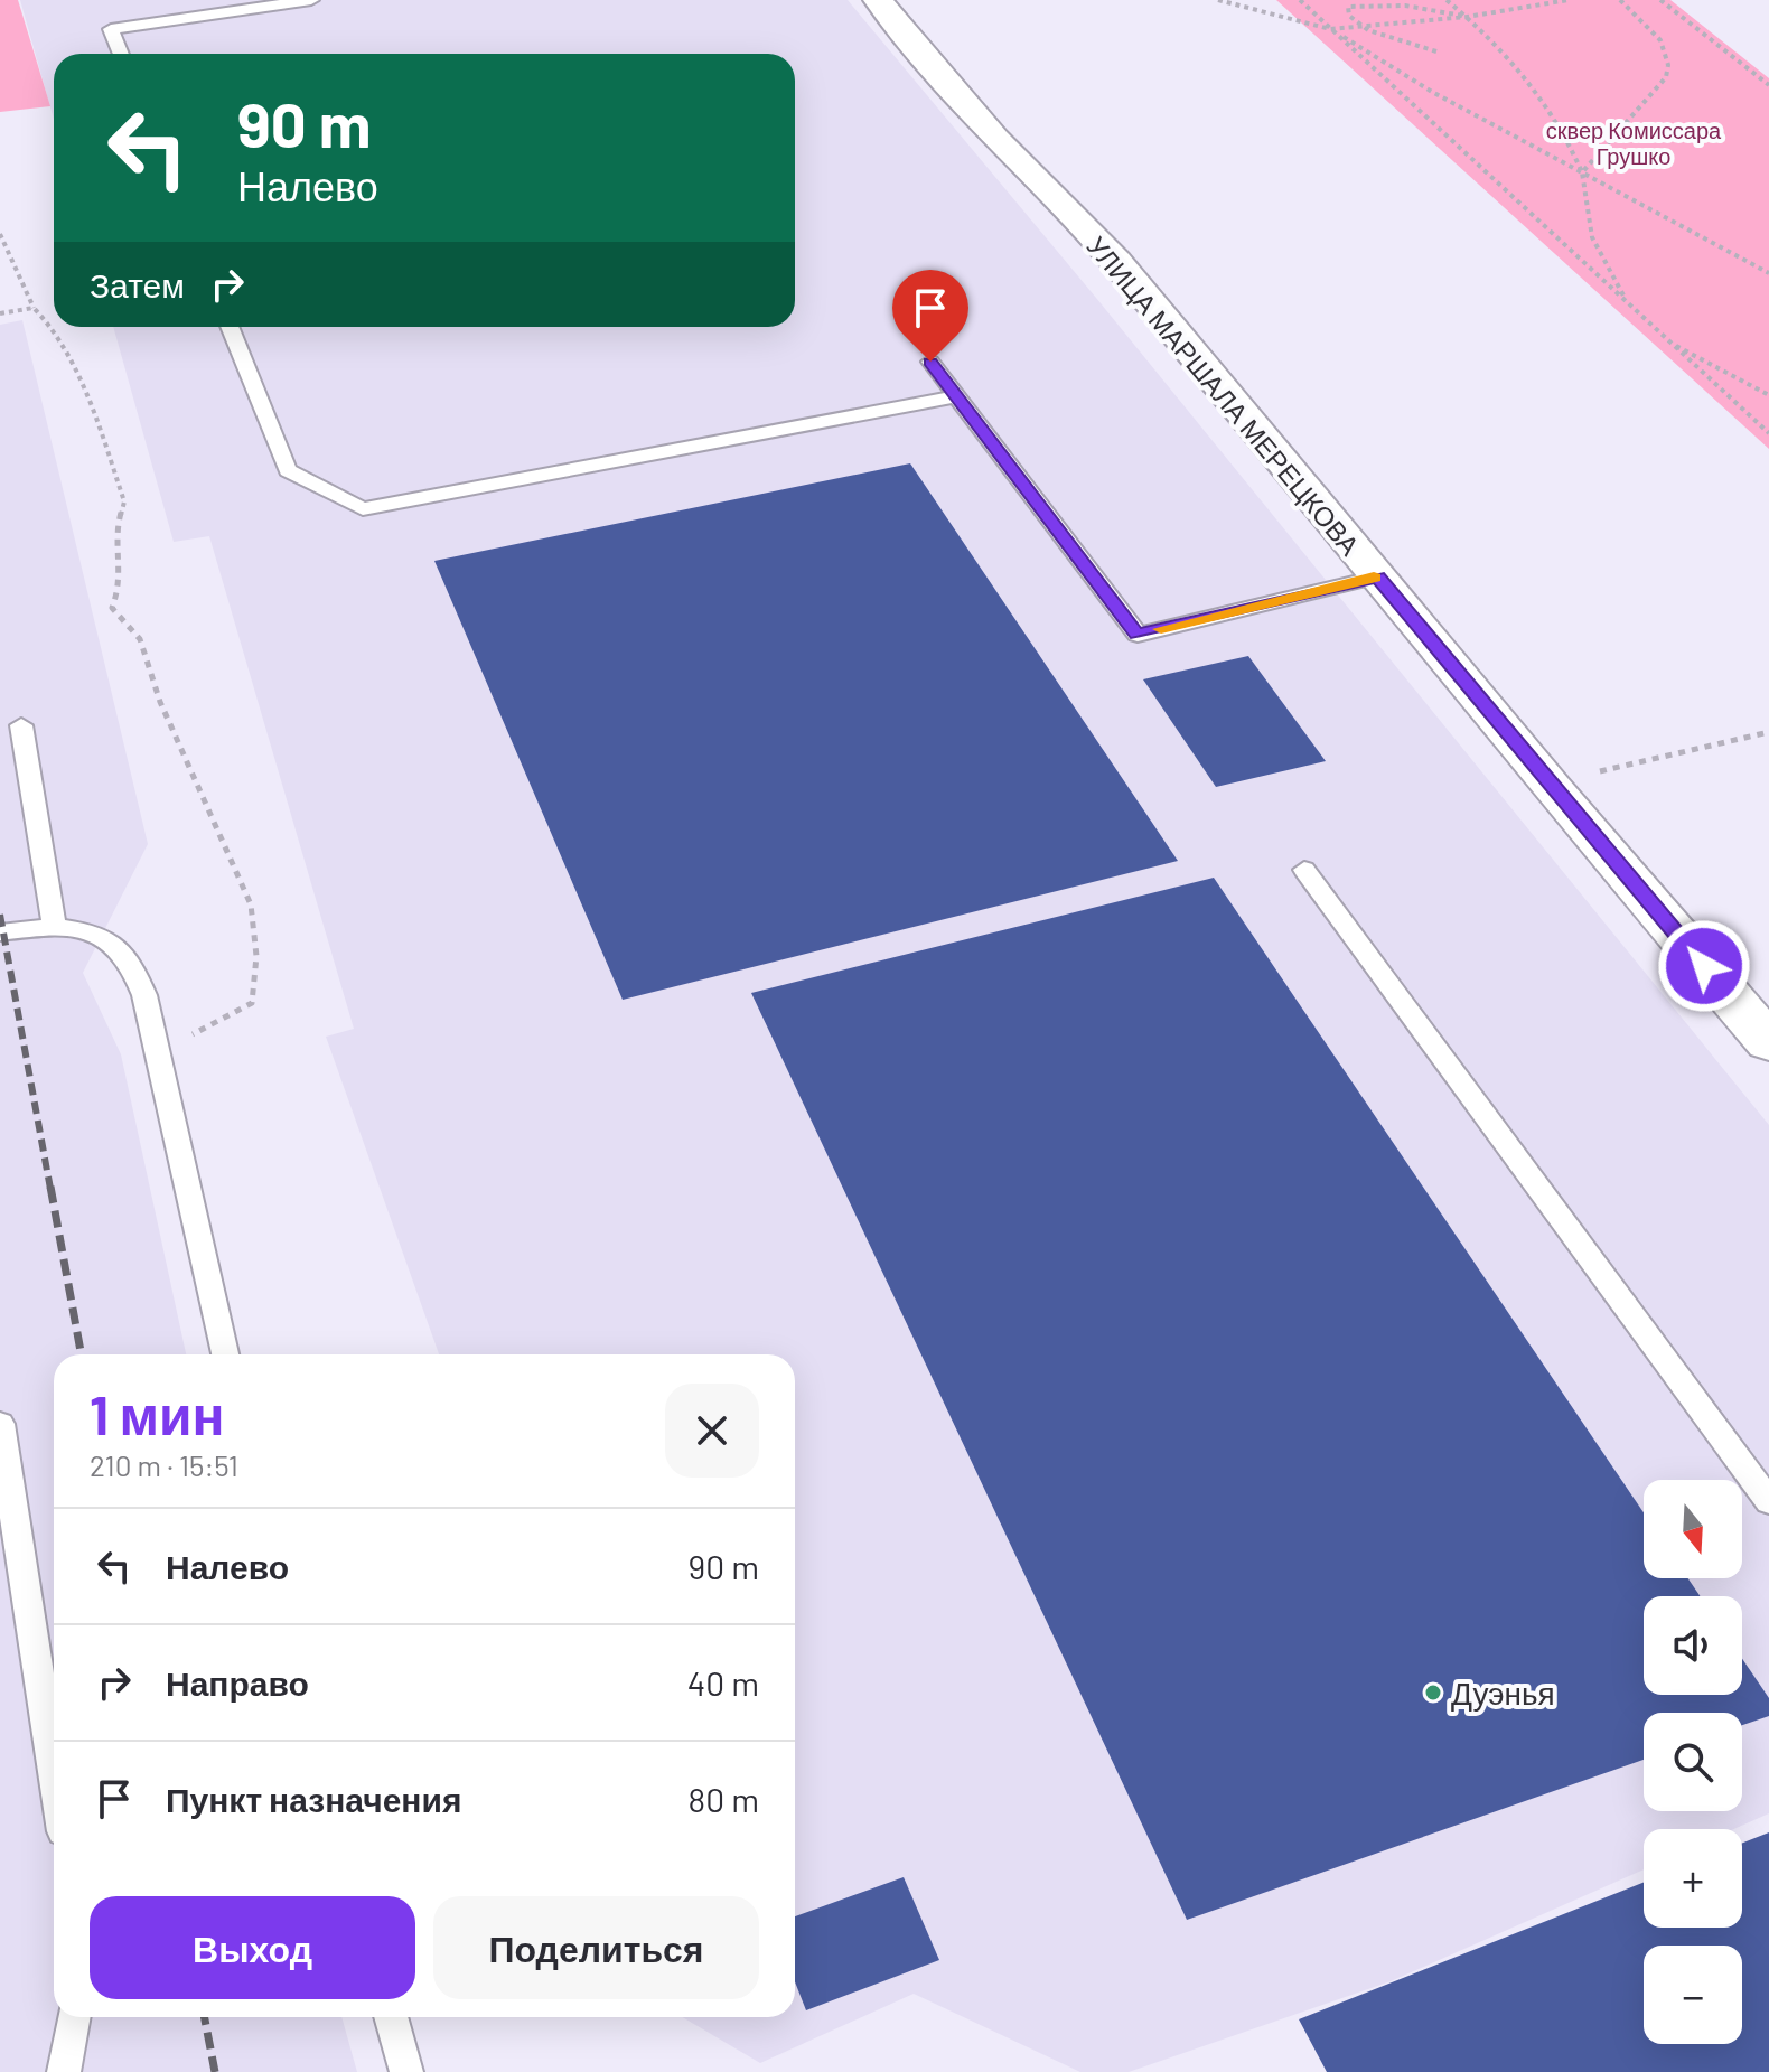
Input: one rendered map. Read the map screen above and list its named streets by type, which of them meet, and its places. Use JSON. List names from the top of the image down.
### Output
{
  "streets": {
    "street": ["УЛИЦА МАРШАЛА МЕРЕЦКОВА"]
  },
  "parks": ["сквер Комиссара Грушко"],
  "places": ["Дуэнья"],
  "north": "bottom",
  "page": {
    "turn": ["90 m", "Налево"],
    "then": "Затем",
    "heading": ["1 мин", "210 m · 15:51"],
    "map_buttons": ["+", "−"],
    "list": [
      {
        "name": "Налево",
        "value": "90 m"
      },
      {
        "name": "Направо",
        "value": "40 m"
      },
      {
        "name": "Пункт назначения",
        "value": "80 m"
      }
    ],
    "buttons": ["Выход", "Поделиться"]
  }
}
